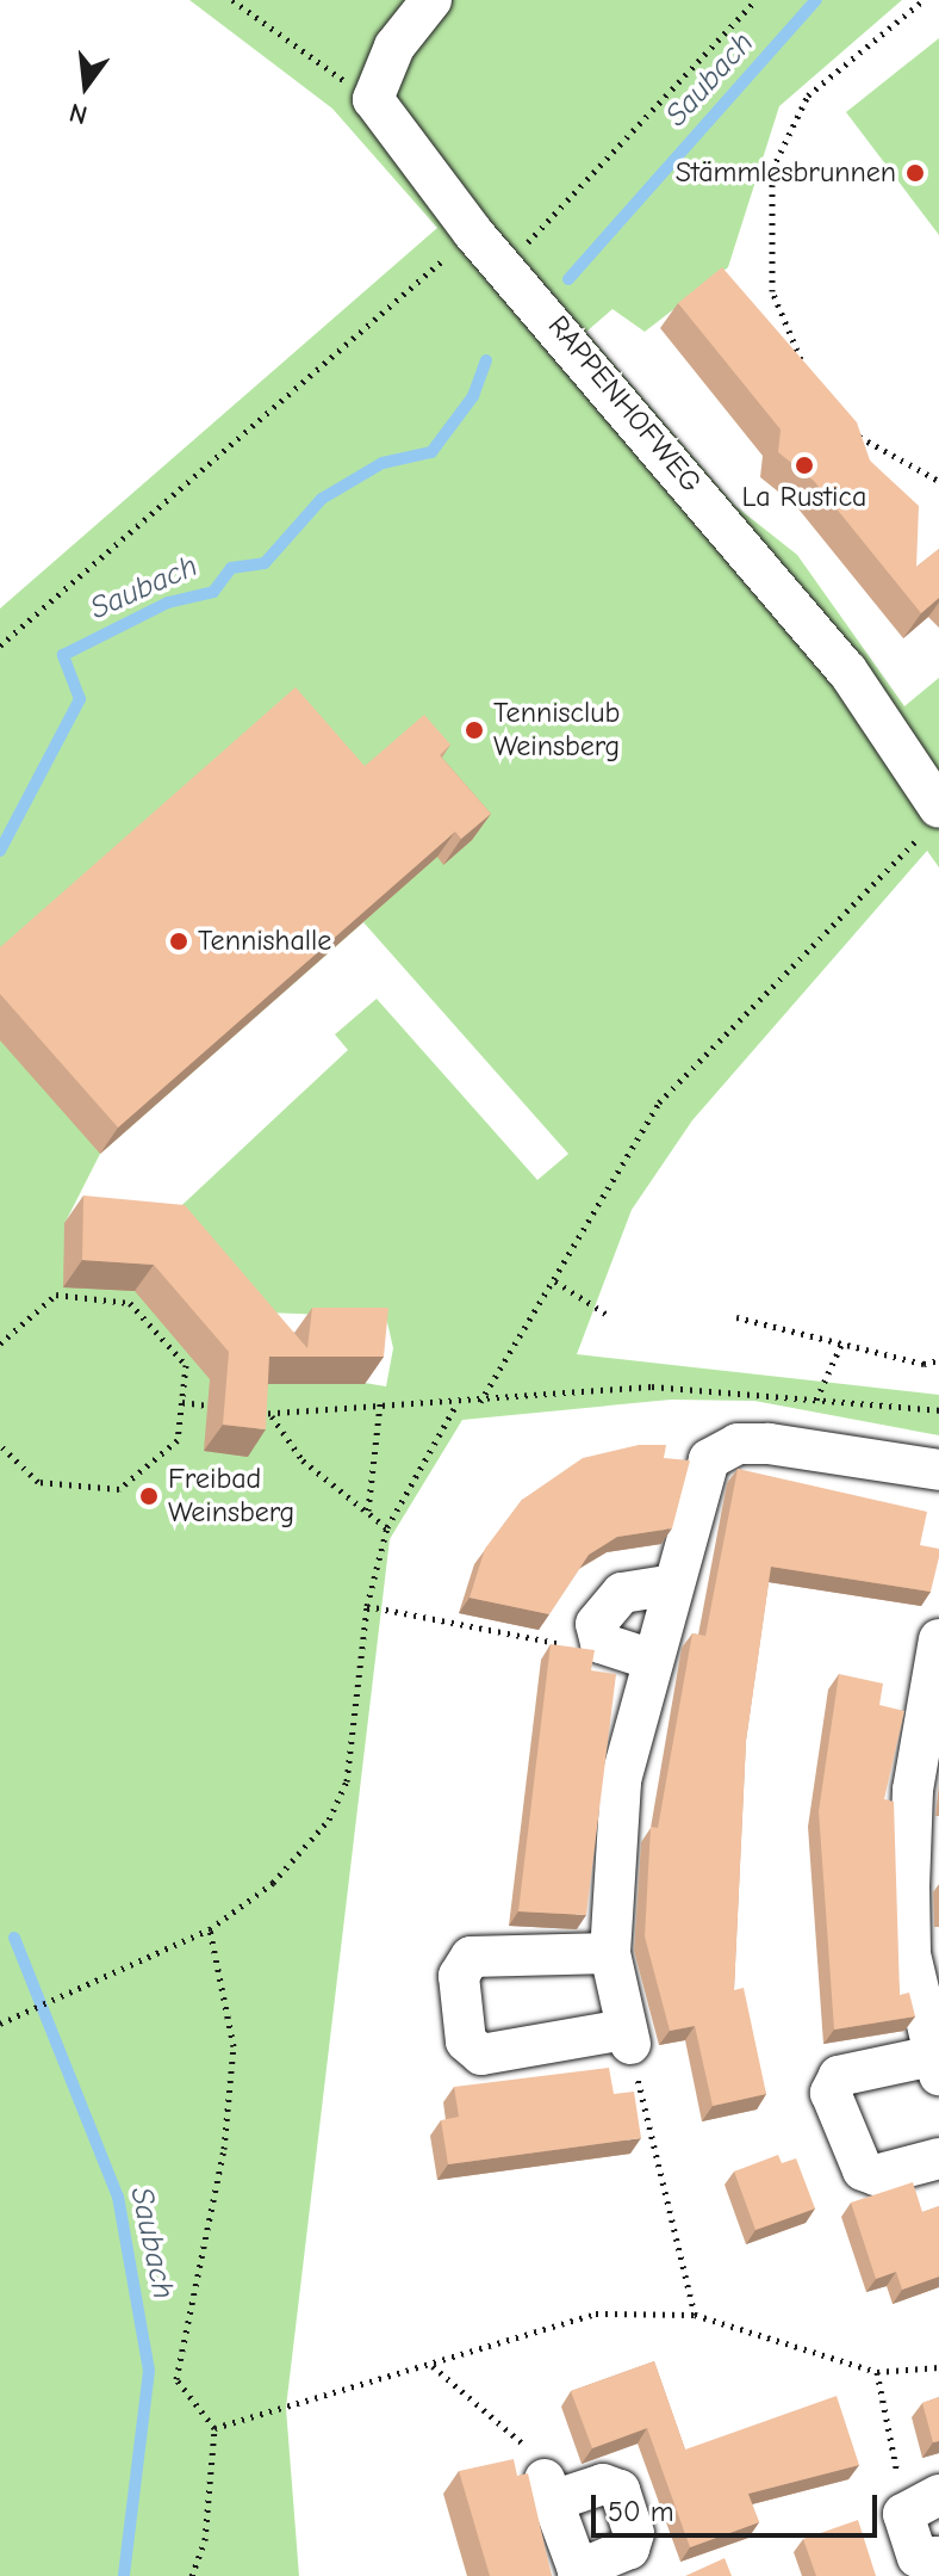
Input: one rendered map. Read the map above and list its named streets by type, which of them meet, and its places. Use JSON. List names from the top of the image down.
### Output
{
  "streets": {
    "street": ["RAPPENHOFWEG"]
  },
  "water": ["Saubach"],
  "places": [
    "Stämmlesbrunnen",
    "La Rustica",
    "Tennisclub Weinsberg",
    "Tennishalle",
    "Freibad Weinsberg"
  ],
  "scale_bar": "50 m",
  "north": "bottom"
}
